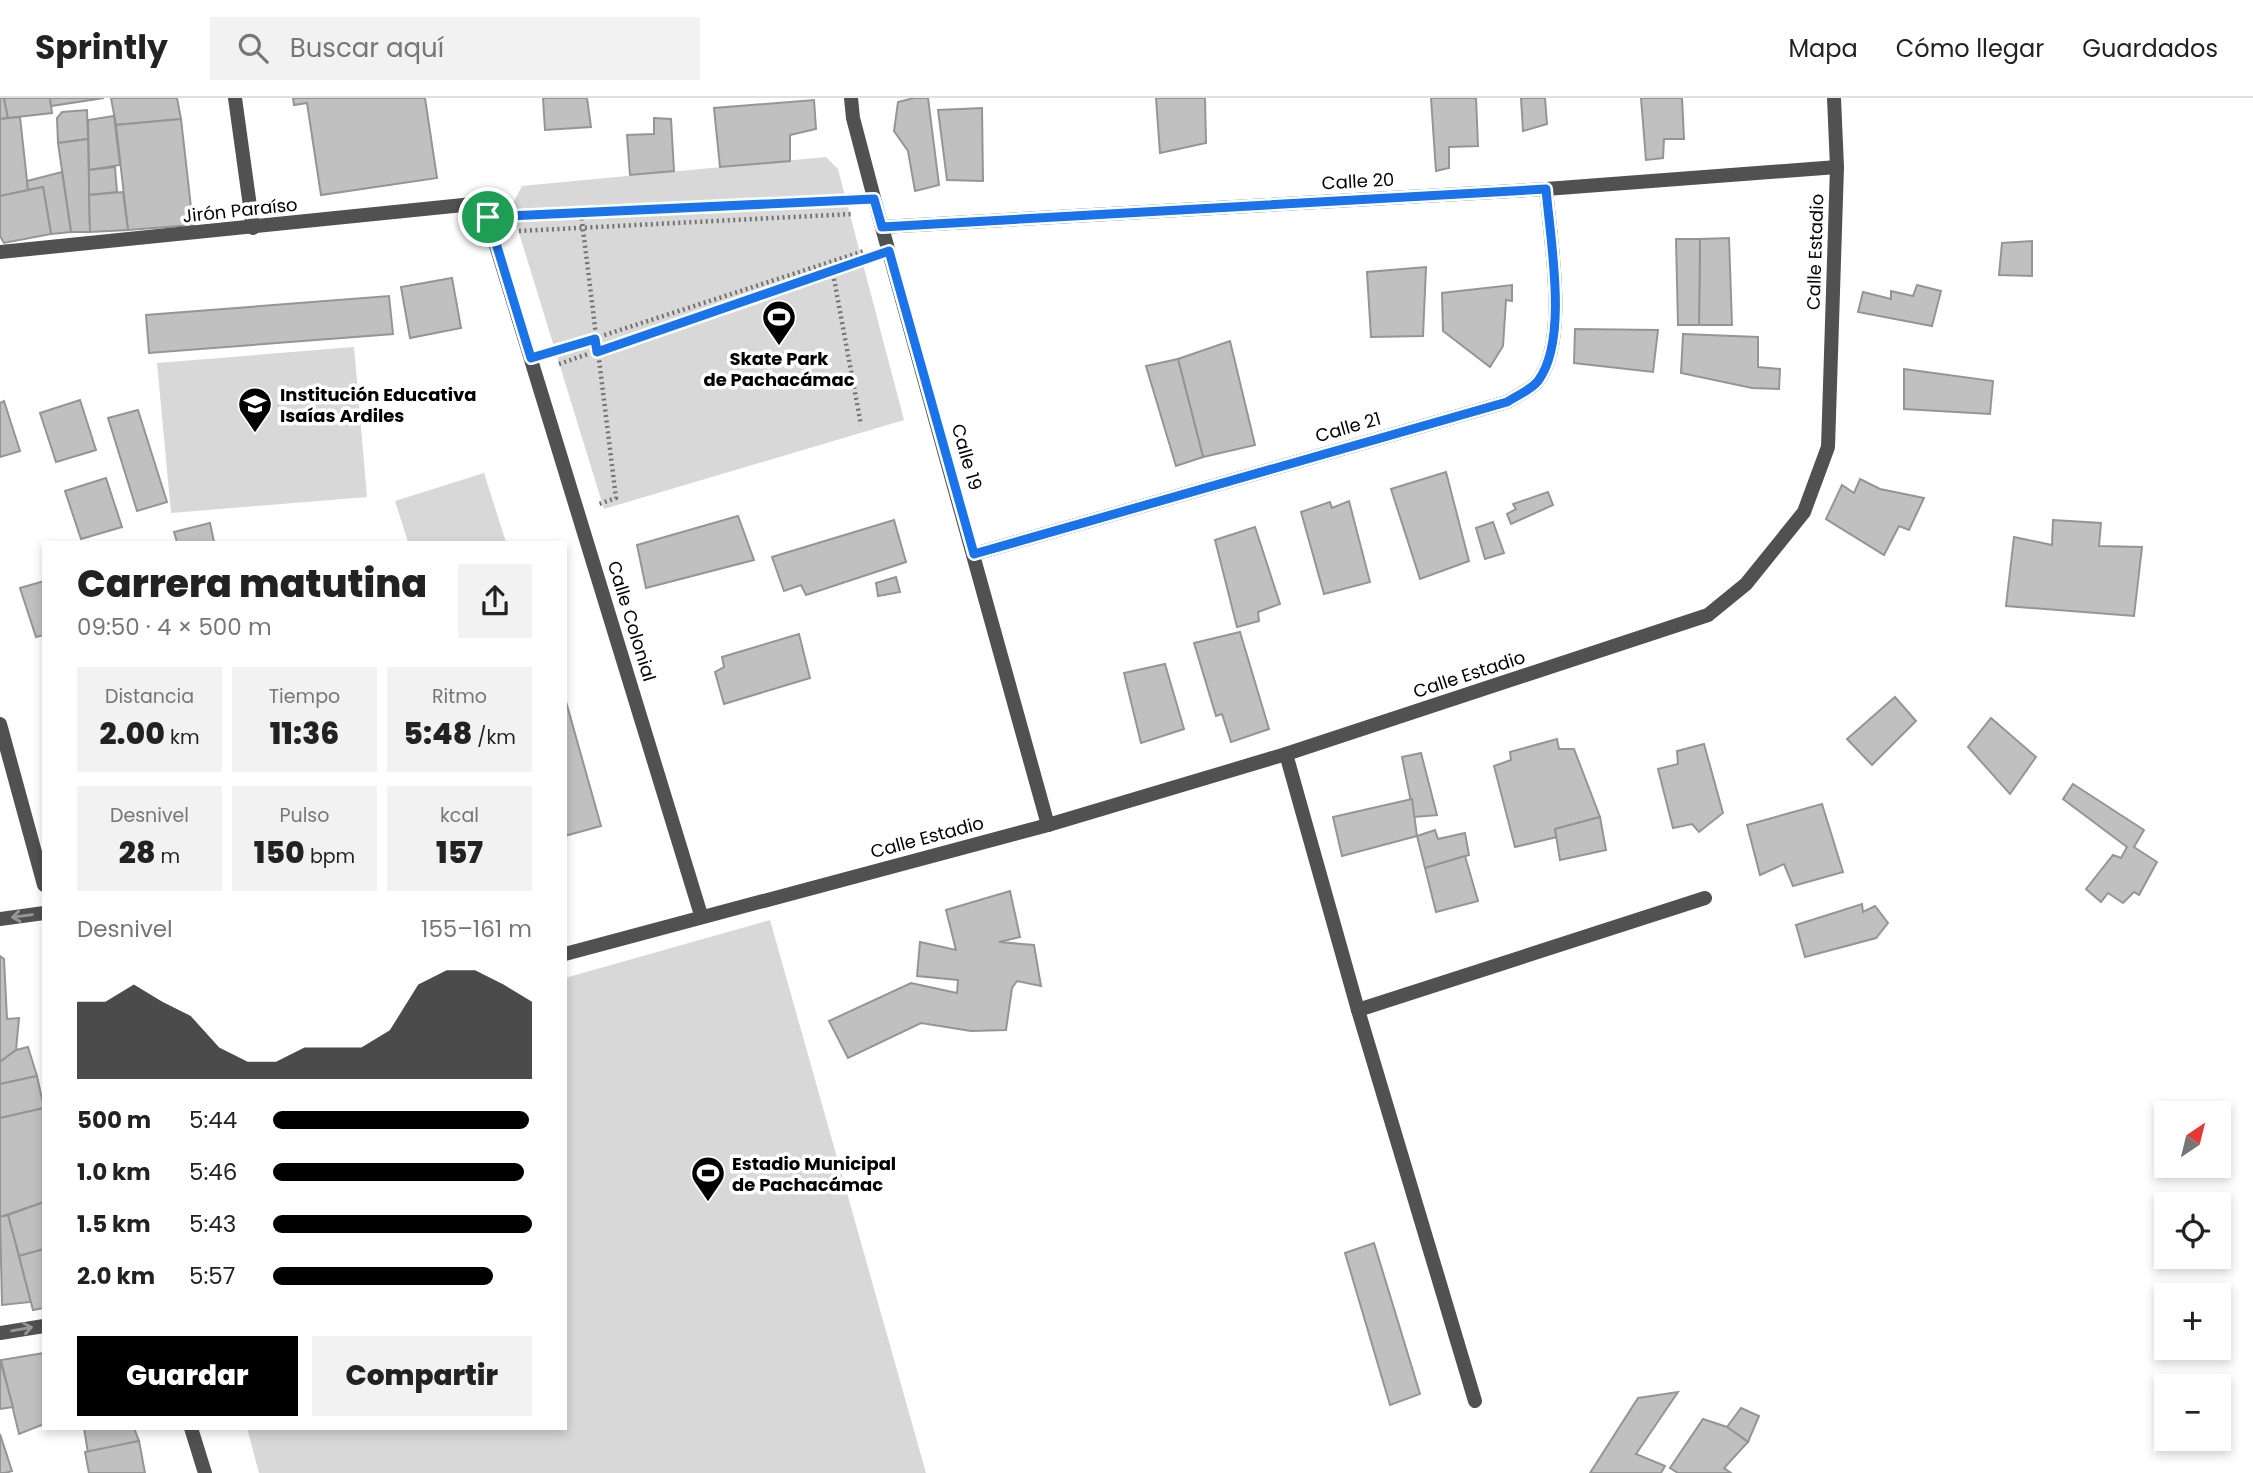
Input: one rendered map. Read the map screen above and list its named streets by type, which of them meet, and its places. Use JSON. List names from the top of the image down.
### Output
{
  "streets": {
    "street": [
      "Calle 20",
      "Jirón Paraíso",
      "Calle Estadio",
      "Calle 21",
      "Calle 19",
      "Calle Colonial"
    ]
  },
  "crossings": [
    ["Calle 20", "Calle Estadio"],
    ["Calle 20", "Calle 21"],
    ["Calle 20", "Calle 19"],
    ["Jirón Paraíso", "Calle Colonial"],
    ["Calle Estadio", "Calle 19"],
    ["Calle Estadio", "Calle Colonial"],
    ["Calle 21", "Calle 19"]
  ],
  "places": {
    "sports": ["Skate Park de Pachacámac", "Estadio Municipal de Pachacámac"],
    "school or university": ["Institución Educativa Isaías Ardiles"]
  },
  "north": "top right",
  "page": {
    "header": "Sprintly",
    "search": "Buscar aquí",
    "nav": ["Mapa", "Cómo llegar", "Guardados"],
    "heading": ["Carrera matutina", "09:50 · 4 × 500 m"],
    "stats": [
      ["Distancia", "2.00 km"],
      ["Tiempo", "11:36"],
      ["Ritmo", "5:48 /km"],
      ["Desnivel", "28 m"],
      ["Pulso", "150 bpm"],
      ["kcal", "157"]
    ],
    "chart": ["Desnivel", "155–161 m"],
    "list": [
      {
        "name": "500 m",
        "note": "5:44"
      },
      {
        "name": "1.0 km",
        "note": "5:46"
      },
      {
        "name": "1.5 km",
        "note": "5:43"
      },
      {
        "name": "2.0 km",
        "note": "5:57"
      }
    ],
    "map_buttons": ["+", "−"],
    "buttons": ["Guardar", "Compartir"]
  }
}
